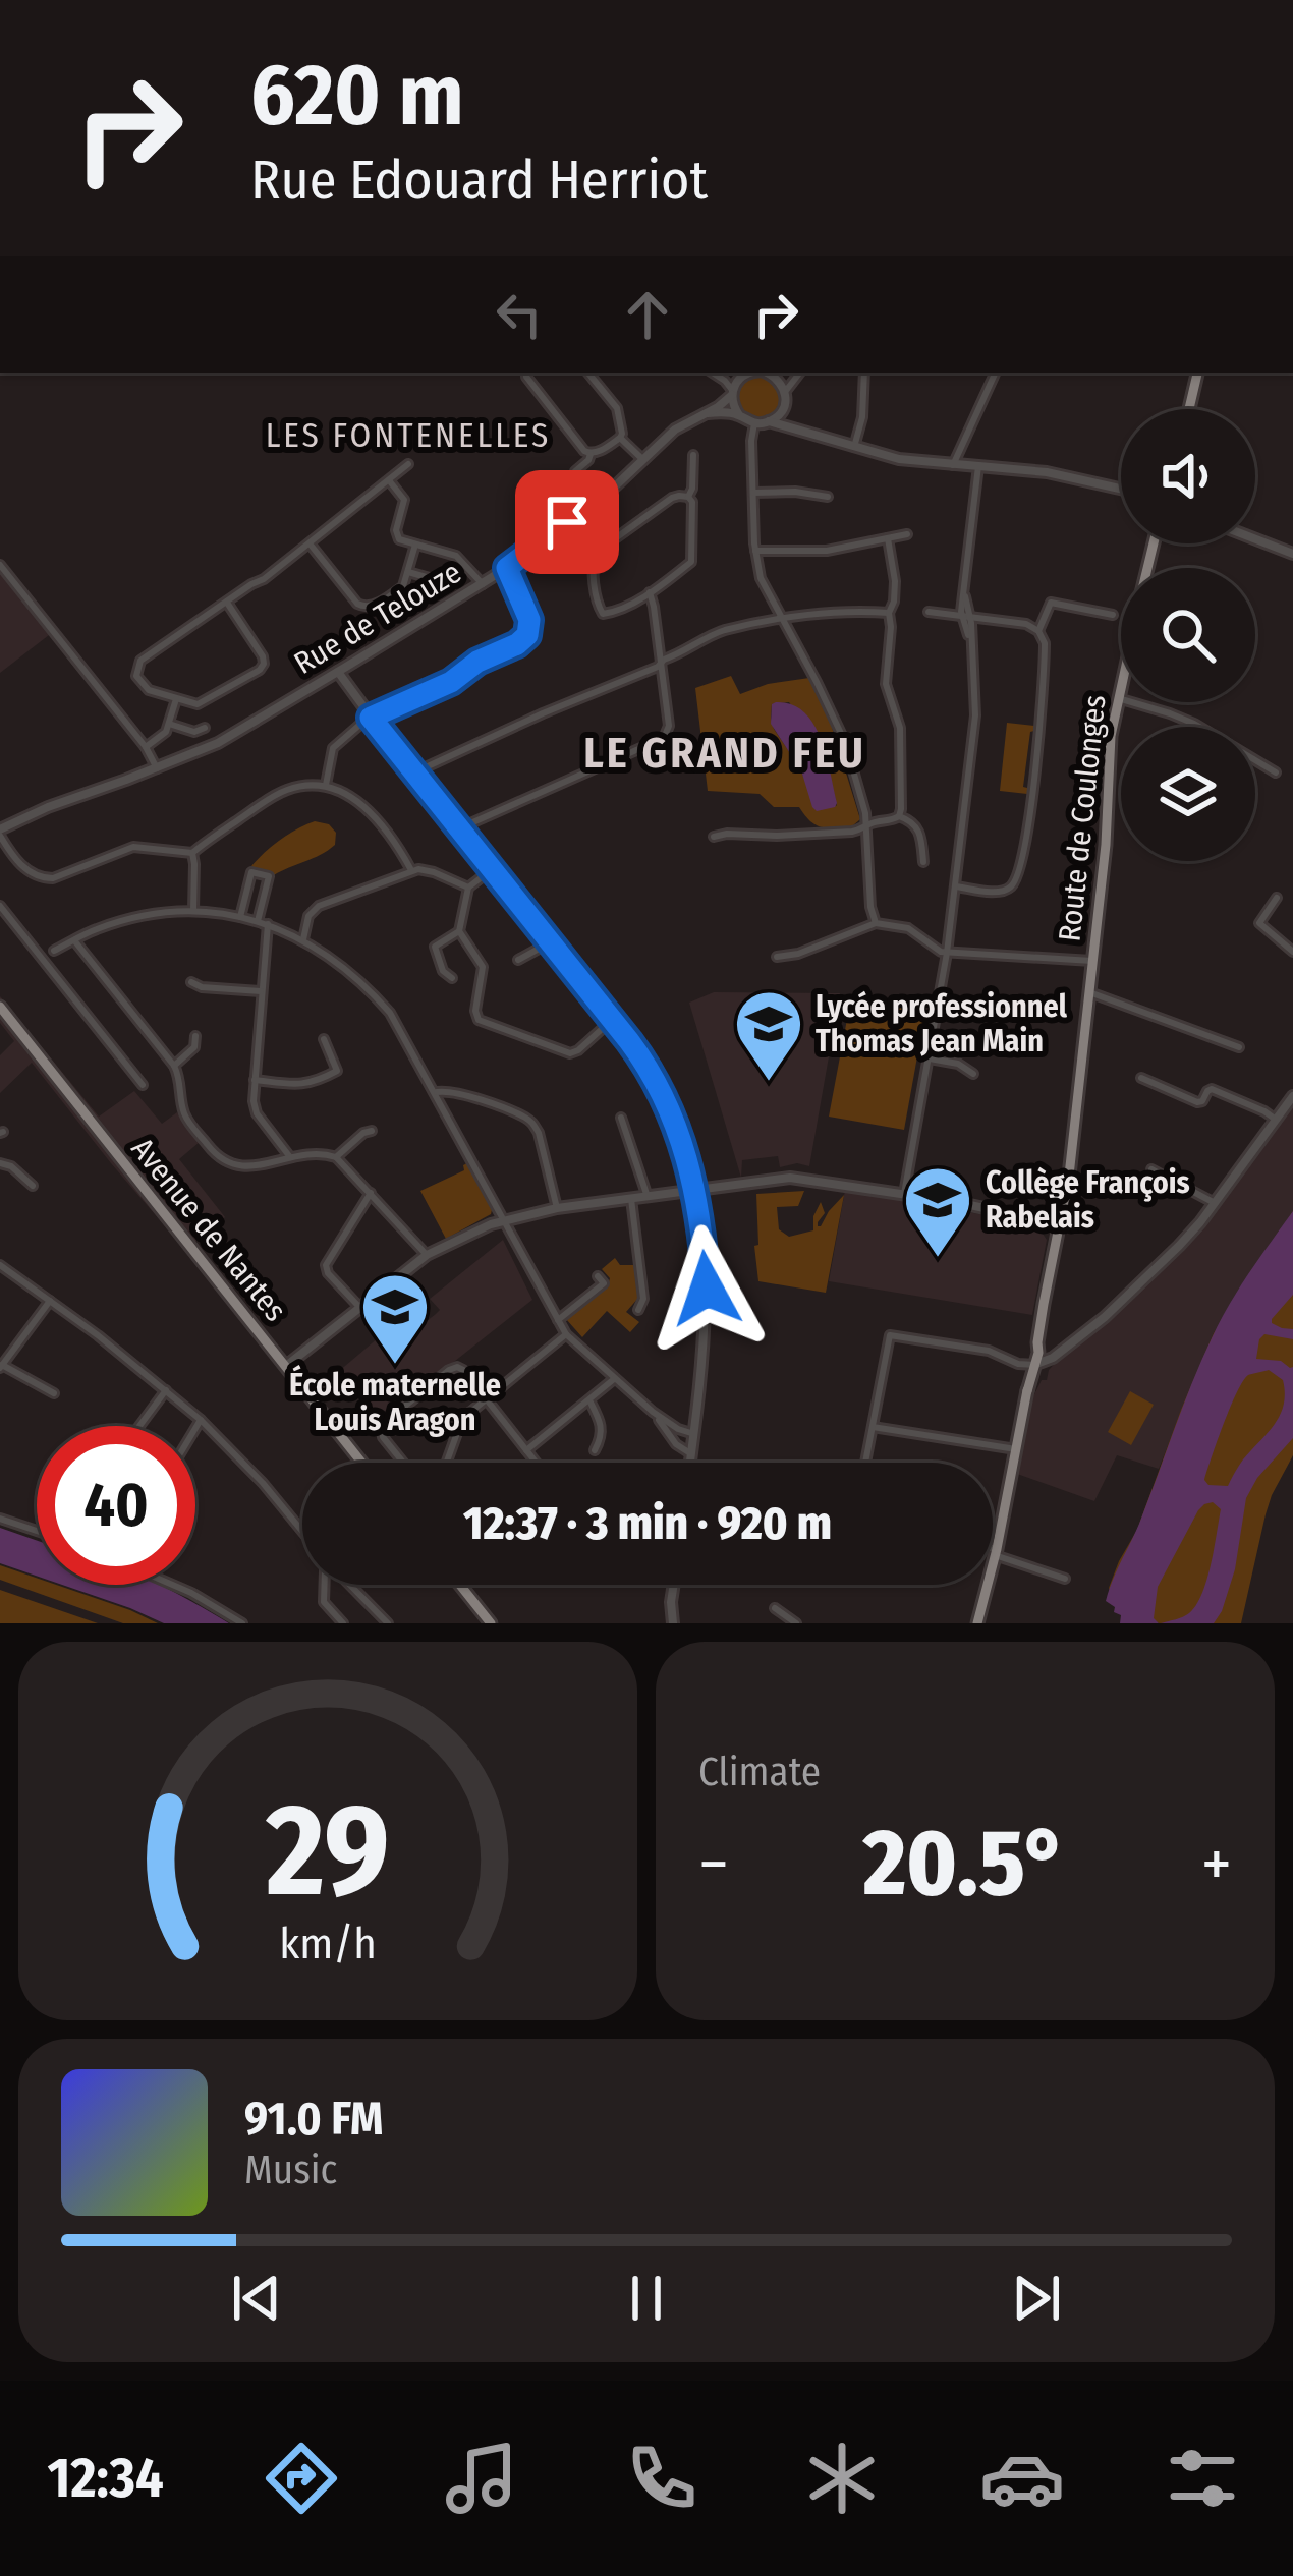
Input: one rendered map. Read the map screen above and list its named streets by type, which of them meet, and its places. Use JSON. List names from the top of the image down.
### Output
{
  "streets": {
    "main road": ["Route de Coulonges", "Avenue de Nantes"],
    "street": ["Rue de Telouze"]
  },
  "districts": ["LES FONTENELLES", "LE GRAND FEU"],
  "places": {
    "school or university": ["Lycée professionnel Thomas Jean Main", "Collège François Rabelais", "École maternelle Louis Aragon"]
  },
  "page": {
    "turn": ["620 m", "Rue Edouard Herriot"],
    "limit": "40",
    "trip": "12:37 · 3 min · 920 m",
    "tile": "Climate",
    "heat": ["−", "20.5°", "+"],
    "song": ["91.0 FM", "Music"],
    "tabs": "12:34",
    "gauge": ["29", "km/h"]
  }
}
